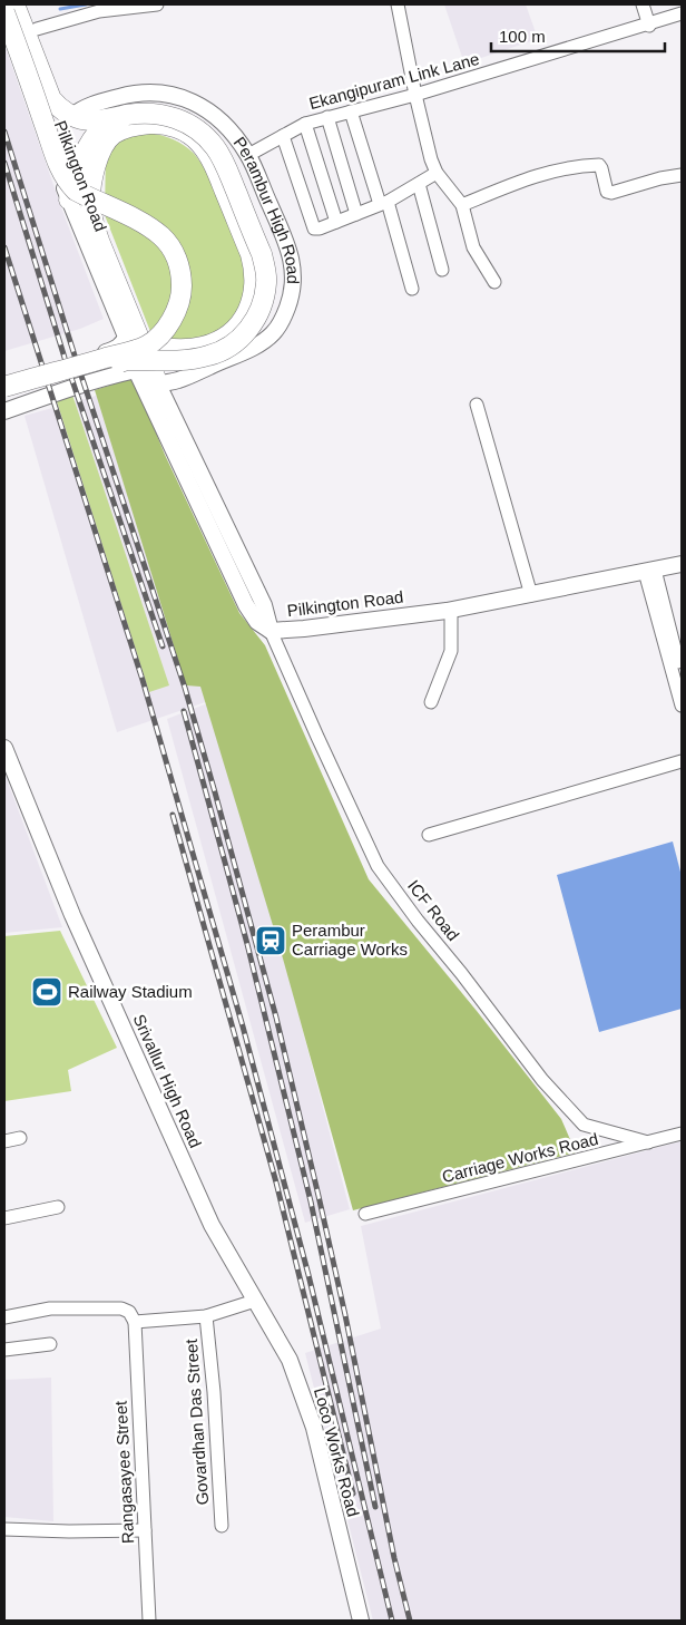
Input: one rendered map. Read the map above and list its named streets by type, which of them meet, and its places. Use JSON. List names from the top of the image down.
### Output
{
  "streets": {
    "street": [
      "Ekangipuram Link Lane",
      "Pilkington Road",
      "Perambur High Road",
      "ICF Road",
      "Srivallur High Road",
      "Carriage Works Road",
      "Govardhan Das Street",
      "Loco Works Road",
      "Rangasayee Street"
    ]
  },
  "crossings": [
    ["Ekangipuram Link Lane", "Perambur High Road"],
    ["Pilkington Road", "ICF Road"],
    ["ICF Road", "Carriage Works Road"],
    ["Srivallur High Road", "Loco Works Road"]
  ],
  "places": {
    "station": ["Perambur Carriage Works"],
    "sports": ["Railway Stadium"]
  },
  "scale_bar": "100 m"
}
